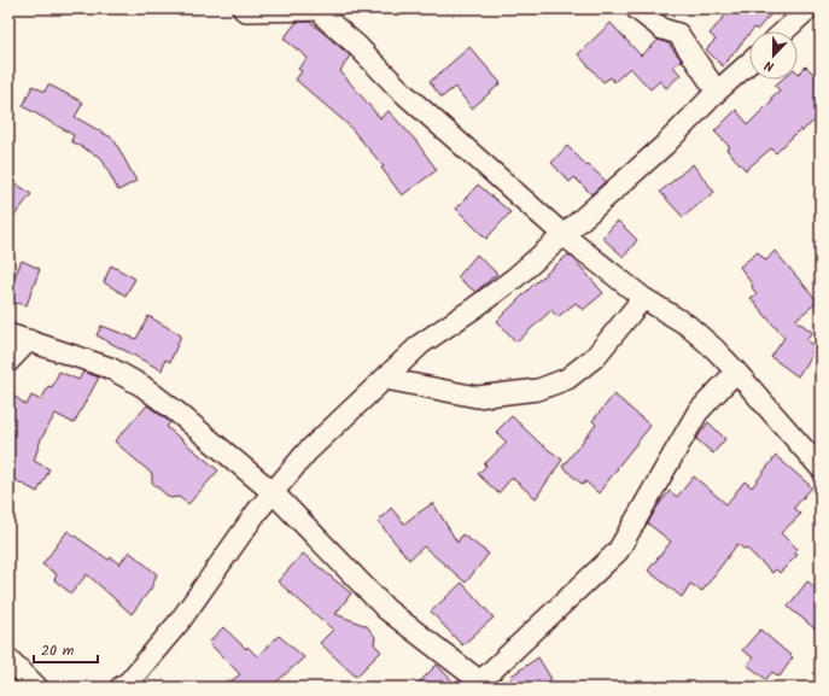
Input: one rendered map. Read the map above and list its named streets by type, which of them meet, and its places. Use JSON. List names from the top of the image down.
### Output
{
  "scale_bar": "20 m",
  "north": "bottom"
}
